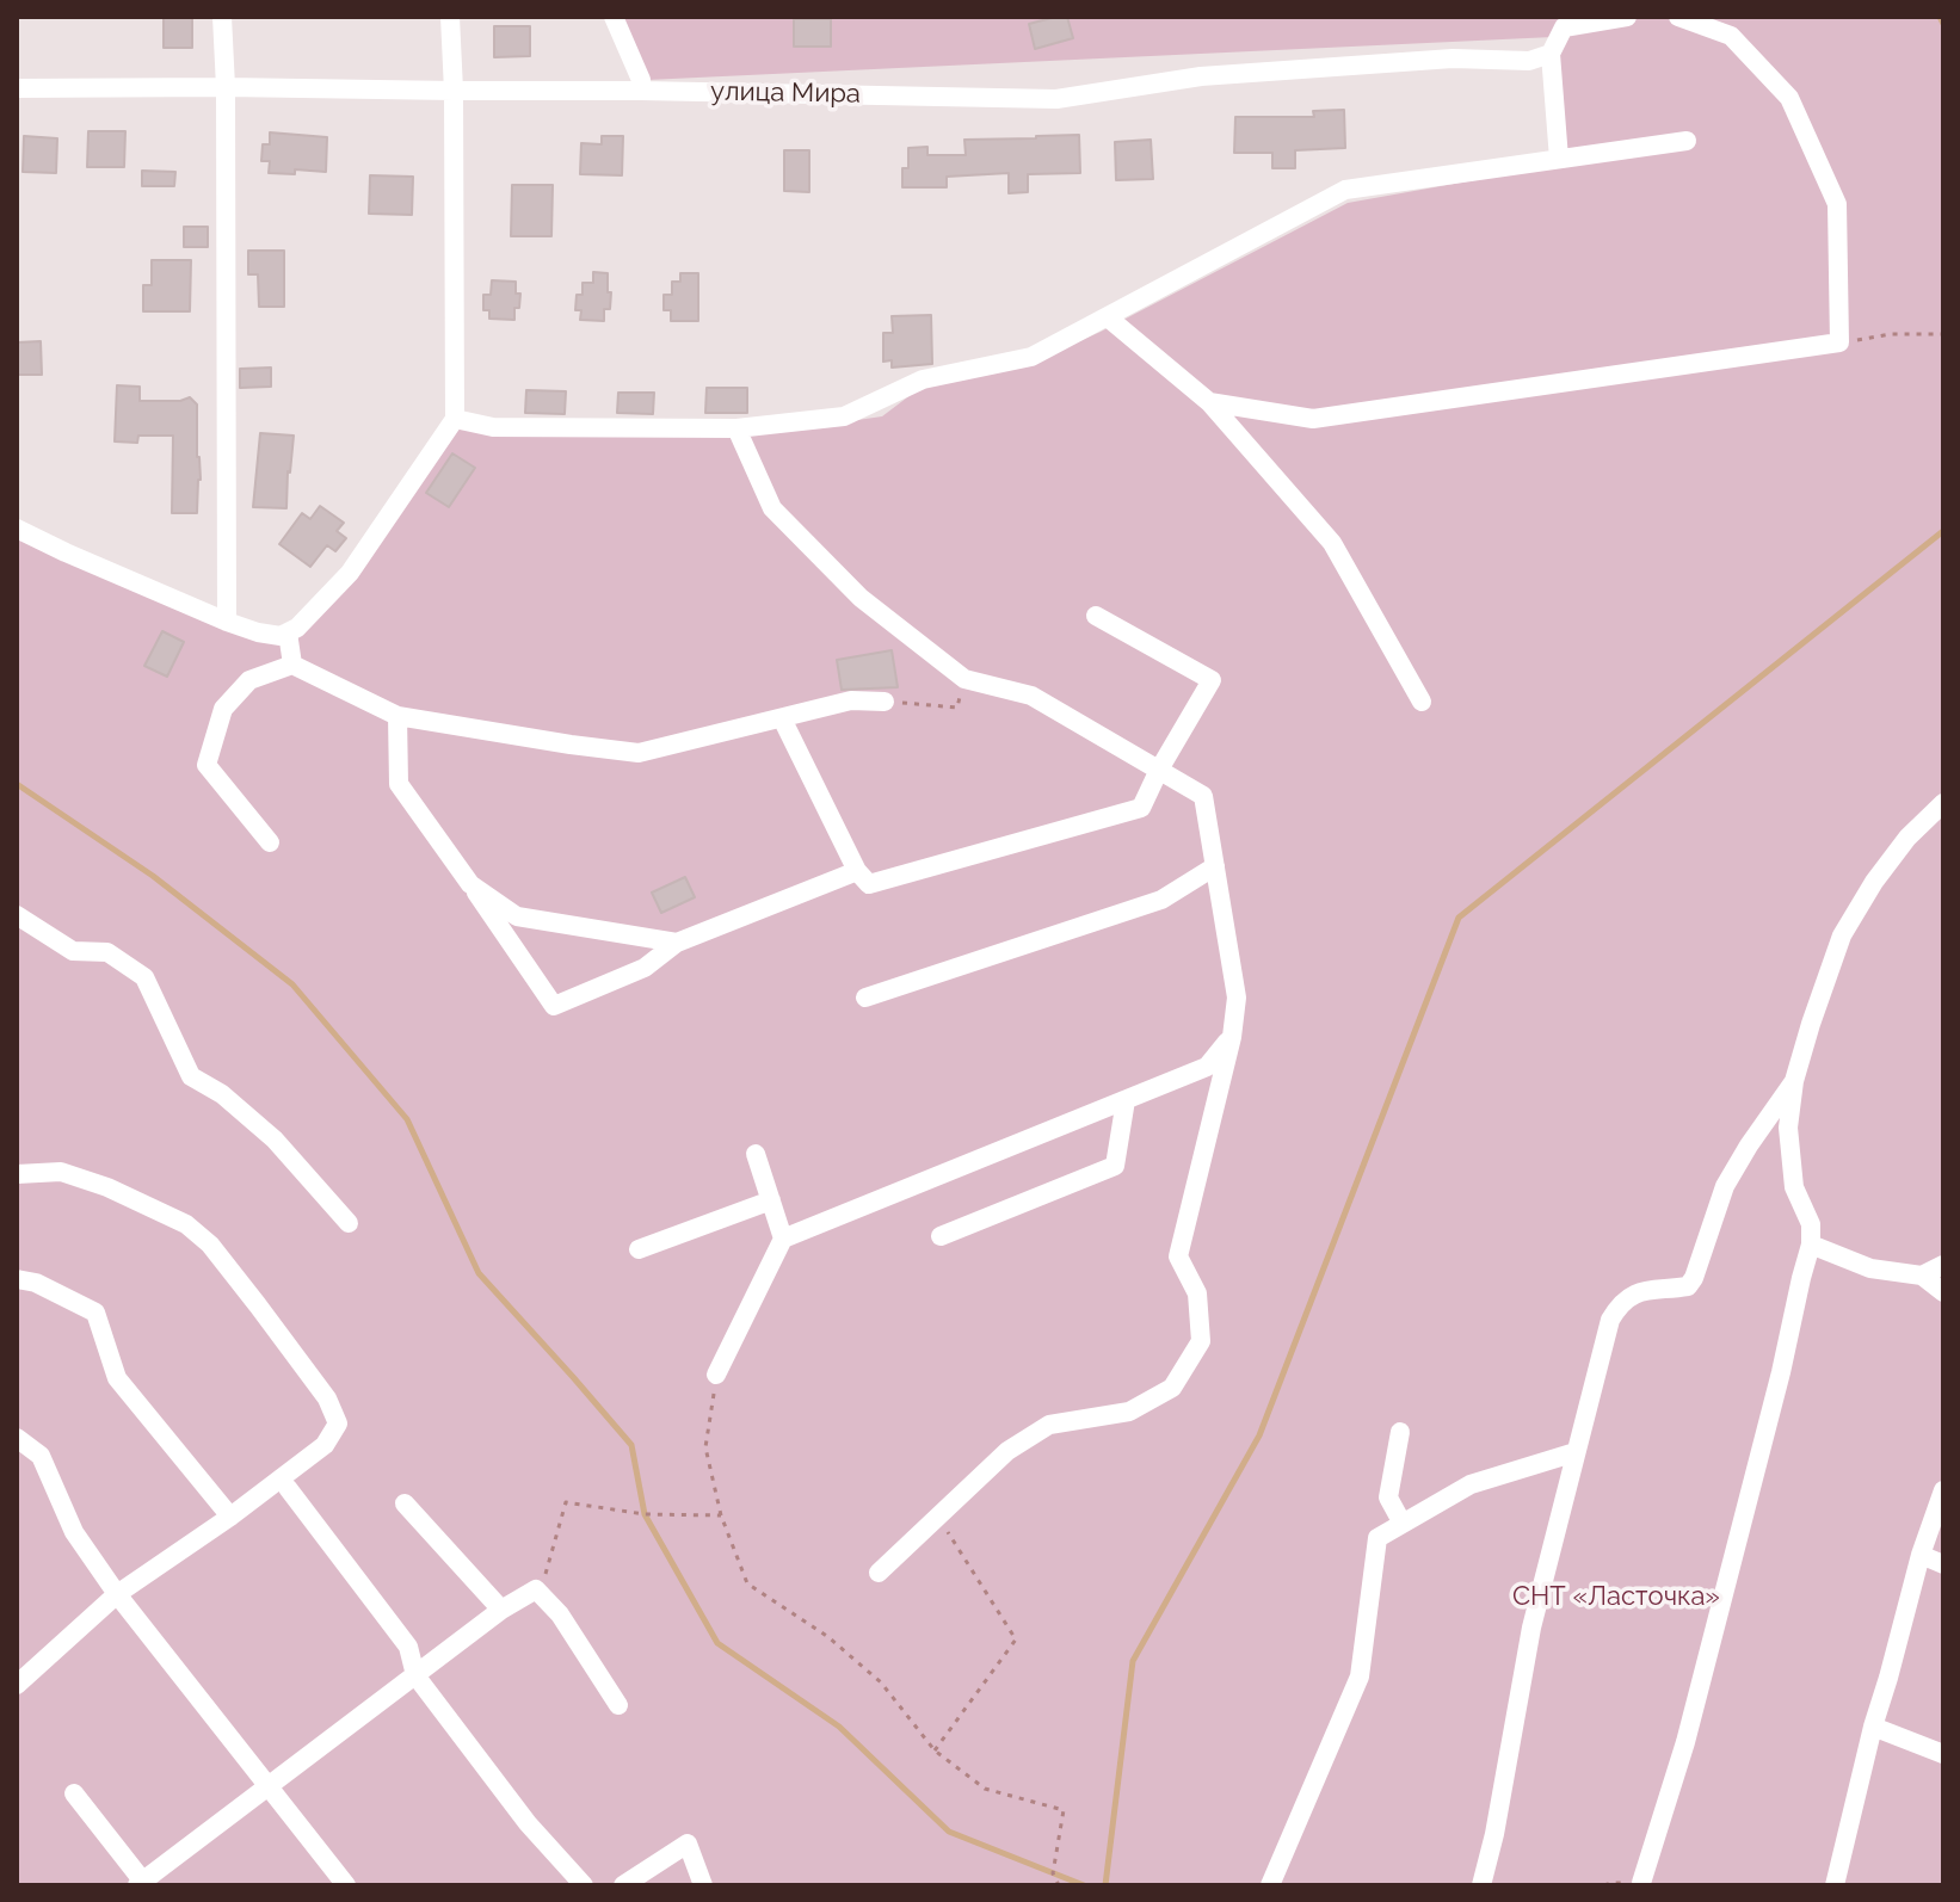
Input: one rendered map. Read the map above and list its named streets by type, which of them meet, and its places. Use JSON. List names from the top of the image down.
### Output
{
  "streets": {
    "street": ["улица Мира"]
  },
  "parks": ["СНТ «Ласточка»"]
}
